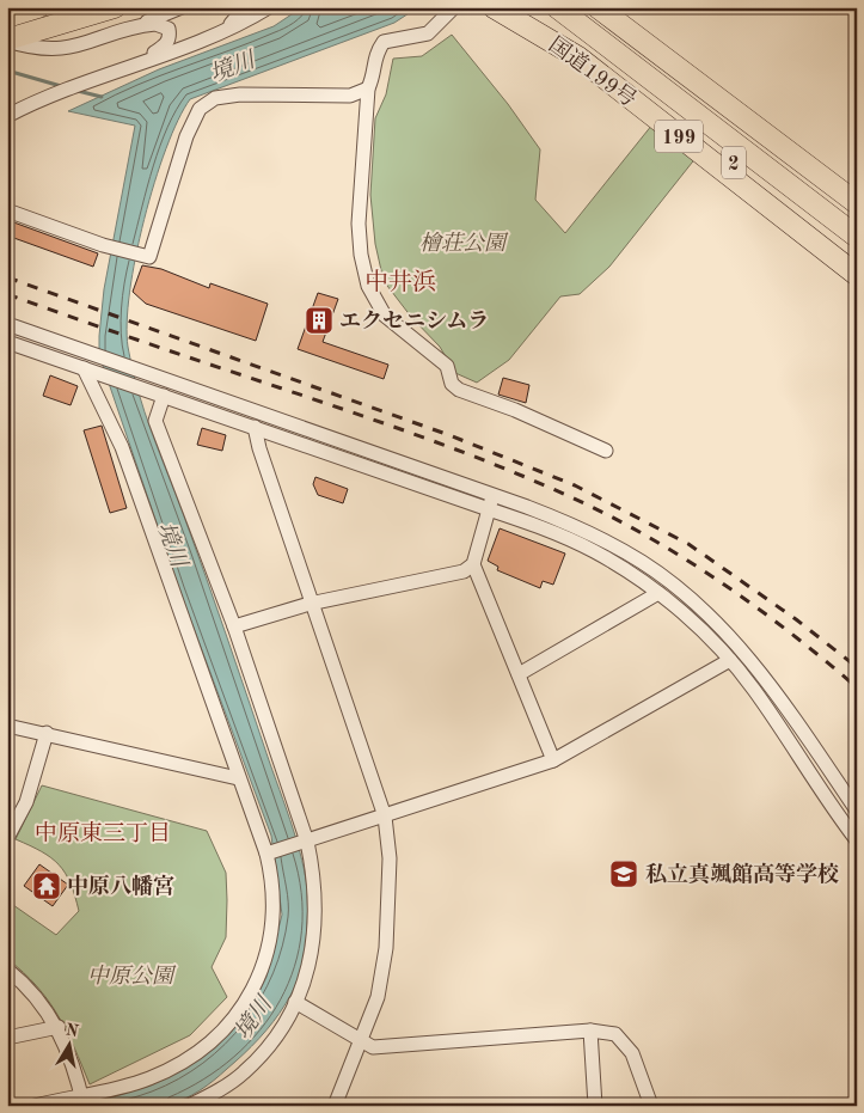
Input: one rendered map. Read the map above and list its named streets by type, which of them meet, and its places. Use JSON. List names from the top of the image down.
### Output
{
  "streets": {
    "highway": ["国道199号", "199", "2"]
  },
  "districts": ["中井浜", "中原東三丁目"],
  "water": ["境川"],
  "parks": ["檜荘公園", "中原公園"],
  "places": {
    "building": ["エクセニシムラ"],
    "school or university": ["私立真颯館高等学校"],
    "temple": ["中原八幡宮"]
  },
  "north": "top"
}
